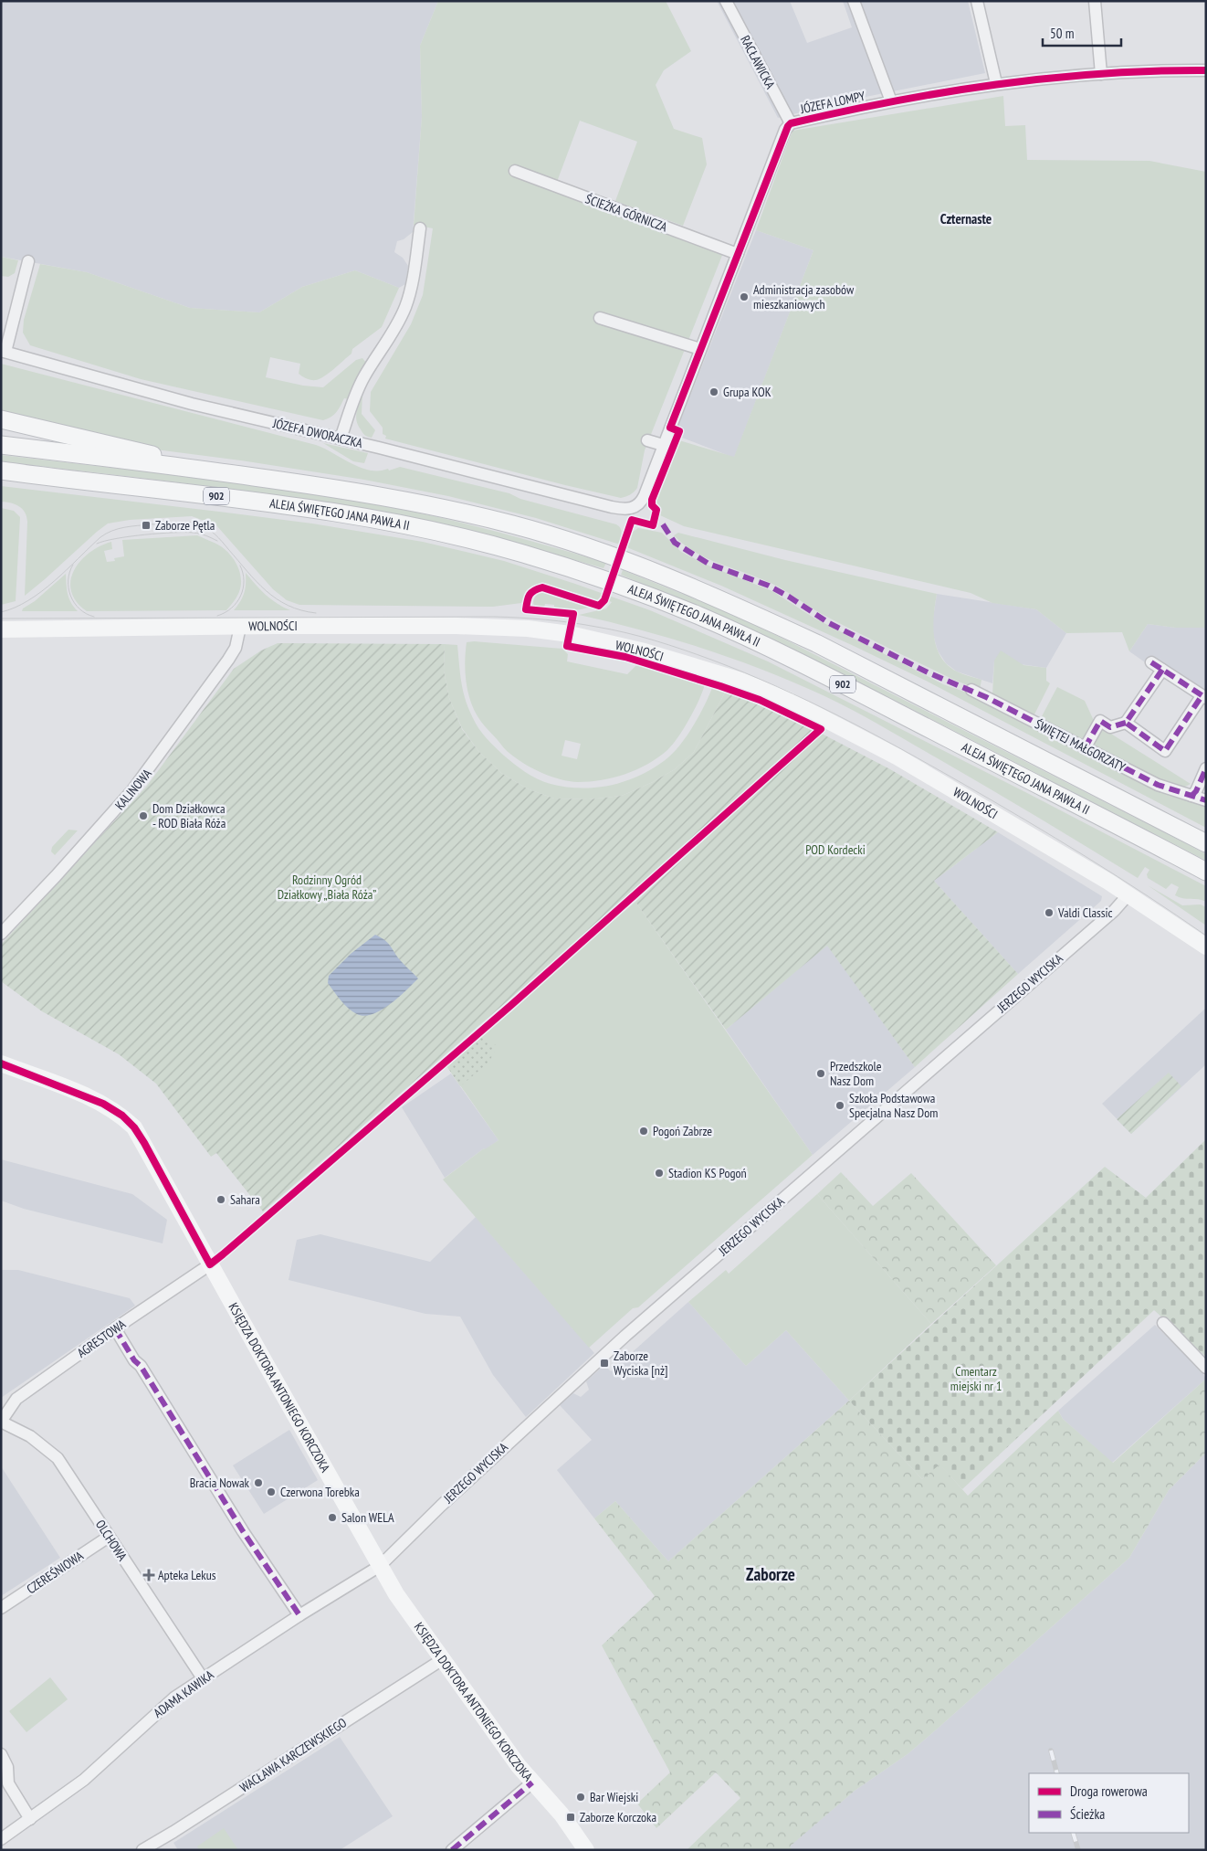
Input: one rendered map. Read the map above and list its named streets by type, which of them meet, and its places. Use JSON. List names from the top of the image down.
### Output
{
  "streets": {
    "main road": ["902", "ALEJA ŚWIĘTEGO JANA PAWŁA II"],
    "street": [
      "RACŁAWICKA",
      "JÓZEFA LOMPY",
      "ŚCIEŻKA GÓRNICZA",
      "JÓZEFA DWORACZKA",
      "WOLNOŚCI",
      "ŚWIĘTEJ MAŁGORZATY",
      "KALINOWA",
      "JERZEGO WYCISKA",
      "AGRESTOWA",
      "KSIĘDZA DOKTORA ANTONIEGO KORCZOKA",
      "OLCHOWA",
      "CZEREŚNIOWA",
      "ADAMA KAWIKA",
      "WACŁAWA KARCZEWSKIEGO"
    ]
  },
  "crossings": [
    ["RACŁAWICKA", "JÓZEFA LOMPY"],
    ["JÓZEFA LOMPY", "ŚCIEŻKA GÓRNICZA"],
    ["JÓZEFA LOMPY", "JÓZEFA DWORACZKA"],
    ["WOLNOŚCI", "KALINOWA"],
    ["WOLNOŚCI", "JERZEGO WYCISKA"],
    ["JERZEGO WYCISKA", "KSIĘDZA DOKTORA ANTONIEGO KORCZOKA"],
    ["JERZEGO WYCISKA", "ADAMA KAWIKA"],
    ["AGRESTOWA", "KSIĘDZA DOKTORA ANTONIEGO KORCZOKA"],
    ["AGRESTOWA", "OLCHOWA"],
    ["KSIĘDZA DOKTORA ANTONIEGO KORCZOKA", "ADAMA KAWIKA"],
    ["KSIĘDZA DOKTORA ANTONIEGO KORCZOKA", "WACŁAWA KARCZEWSKIEGO"],
    ["OLCHOWA", "CZEREŚNIOWA"],
    ["OLCHOWA", "ADAMA KAWIKA"]
  ],
  "districts": ["Czternaste", "Zaborze"],
  "parks": ["POD Kordecki", "Rodzinny Ogród Działkowy „Biała Róża”", "Cmentarz miejski nr 1"],
  "places": {
    "other": [
      "Administracja zasobów mieszkaniowych",
      "Grupa KOK",
      "Dom Działkowca - ROD Biała Róża",
      "Valdi Classic",
      "Przedszkole Nasz Dom",
      "Szkoła Podstawowa Specjalna Nasz Dom",
      "Pogoń Zabrze",
      "Stadion KS Pogoń",
      "Sahara",
      "Bracia Nowak",
      "Czerwona Torebka",
      "Salon WELA",
      "Bar Wiejski"
    ],
    "transit": ["Zaborze Pętla", "Zaborze Wyciska [nż]", "Zaborze Korczoka"],
    "health": ["Apteka Lekus"]
  },
  "legend": ["Droga rowerowa", "Ścieżka"],
  "scale_bar": "50 m"
}
